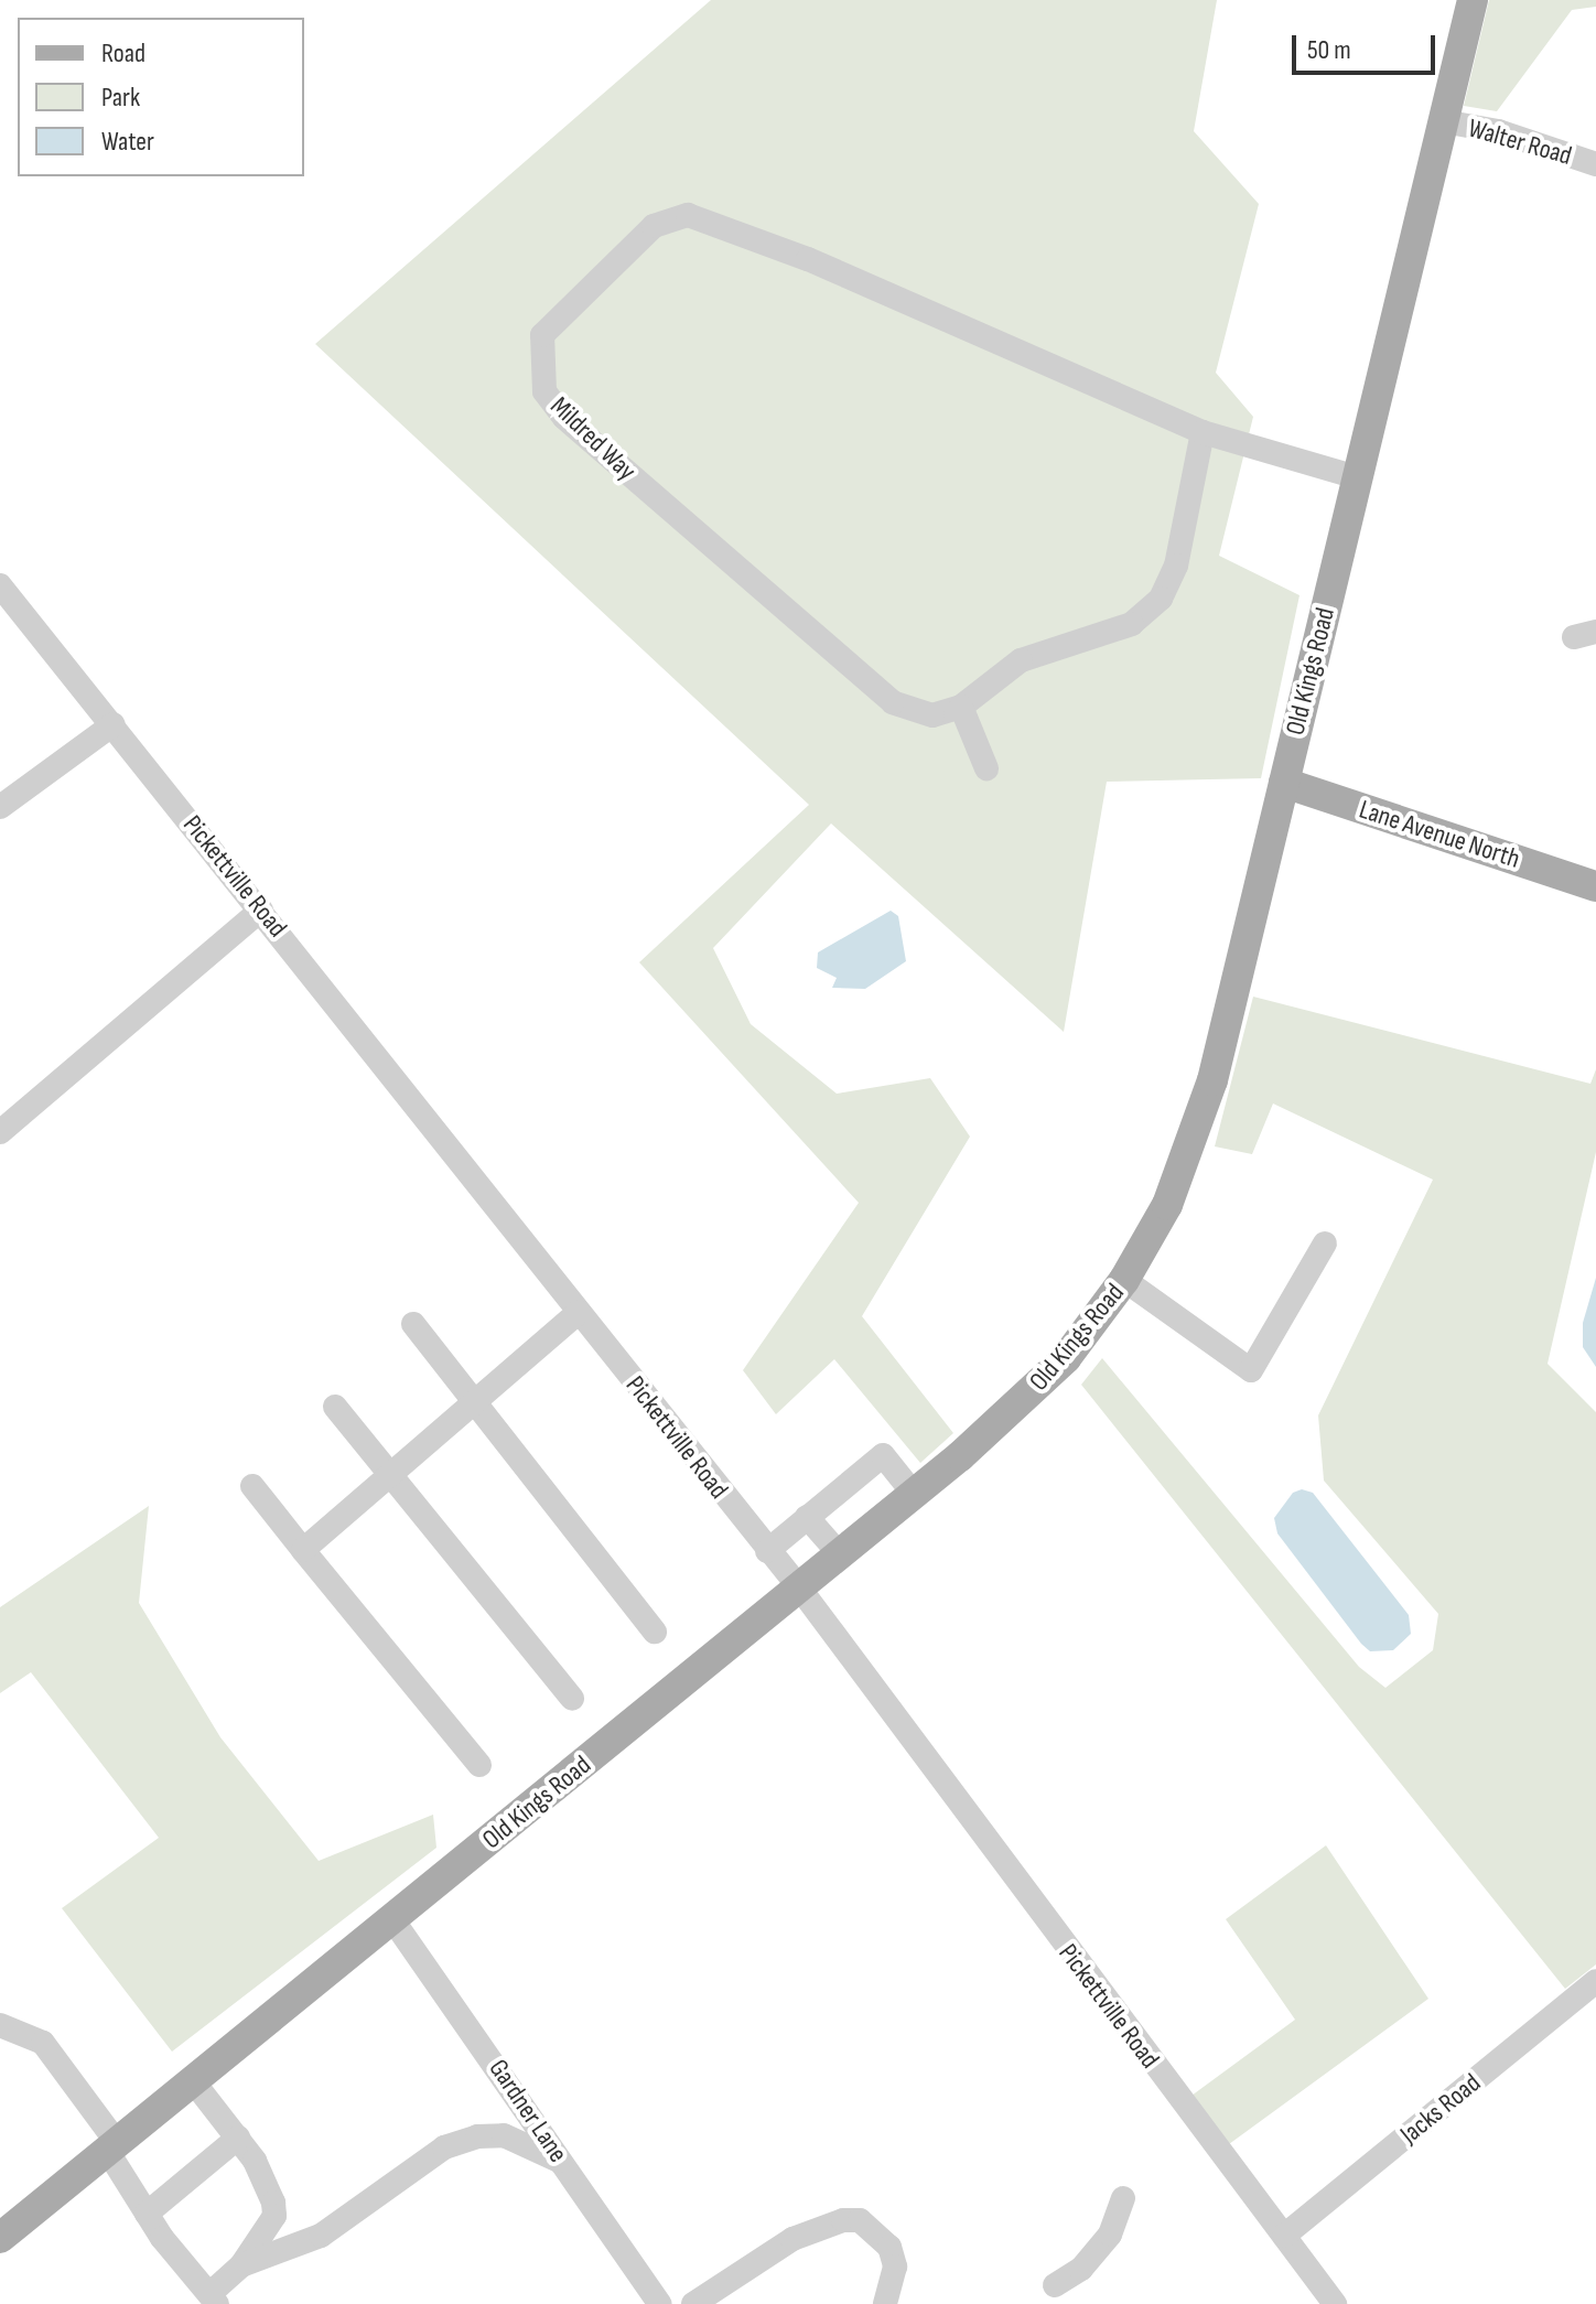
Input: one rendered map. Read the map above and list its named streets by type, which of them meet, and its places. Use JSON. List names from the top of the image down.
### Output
{
  "streets": {
    "main road": ["Old Kings Road", "Lane Avenue North"],
    "street": [
      "Walter Road",
      "Mildred Way",
      "Pickettville Road",
      "Jacks Road",
      "Gardner Lane"
    ]
  },
  "crossings": [
    ["Walter Road", "Old Kings Road"],
    ["Mildred Way", "Old Kings Road"],
    ["Old Kings Road", "Lane Avenue North"],
    ["Old Kings Road", "Pickettville Road"],
    ["Old Kings Road", "Gardner Lane"],
    ["Pickettville Road", "Jacks Road"]
  ],
  "legend": ["Road", "Park", "Water"],
  "scale_bar": "50 m"
}
